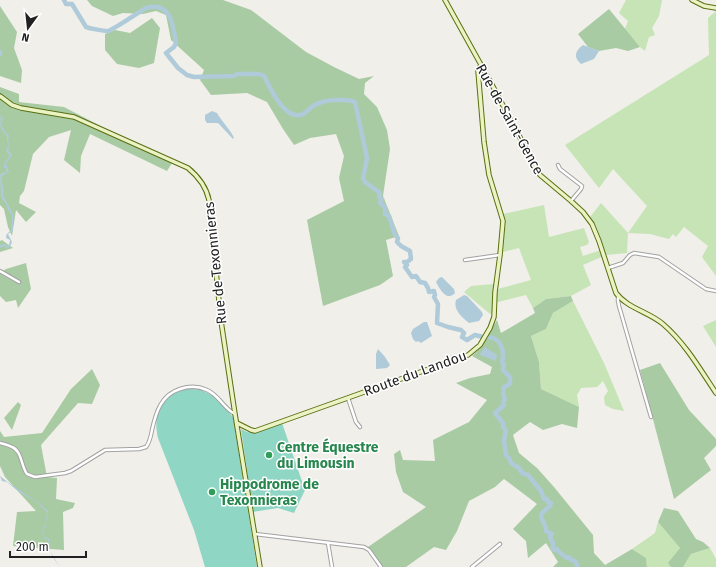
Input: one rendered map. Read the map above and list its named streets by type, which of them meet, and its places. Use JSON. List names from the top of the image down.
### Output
{
  "streets": {
    "street": ["Rue de Saint-Gence", "Rue de Texonnieras", "Route du Landou"]
  },
  "crossings": [
    ["Rue de Saint-Gence", "Route du Landou"],
    ["Rue de Texonnieras", "Route du Landou"]
  ],
  "places": ["Centre Équestre du Limousin", "Hippodrome de Texonnieras"],
  "scale_bar": "200 m",
  "north": "bottom"
}
